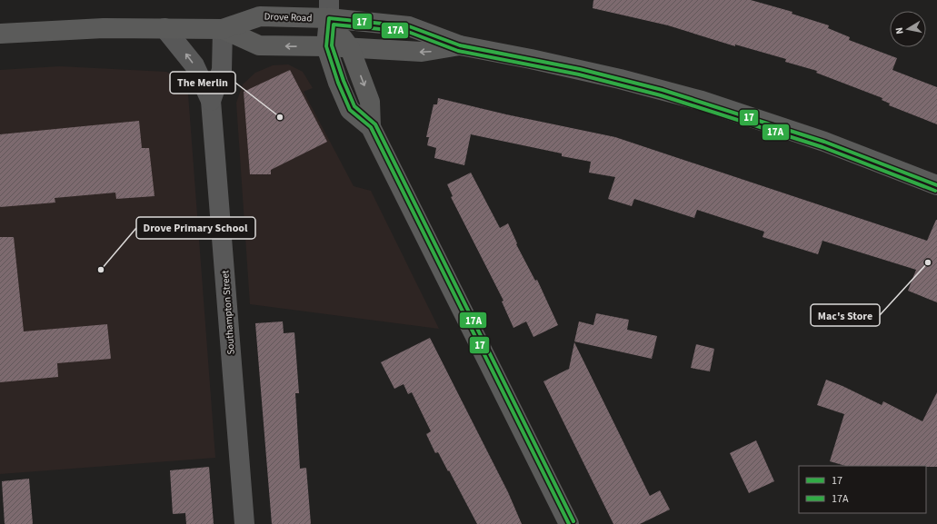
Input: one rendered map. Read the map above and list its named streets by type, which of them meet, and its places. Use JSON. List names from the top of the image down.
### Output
{
  "streets": {
    "main road": ["Drove Road"],
    "street": ["Southampton Street"]
  },
  "crossings": [
    ["Drove Road", "Southampton Street"]
  ],
  "places": ["The Merlin", "Mac's Store", "Drove Primary School"],
  "lines": ["transit line 17", "transit line 17A"],
  "legend": ["17", "17A"],
  "north": "left"
}
